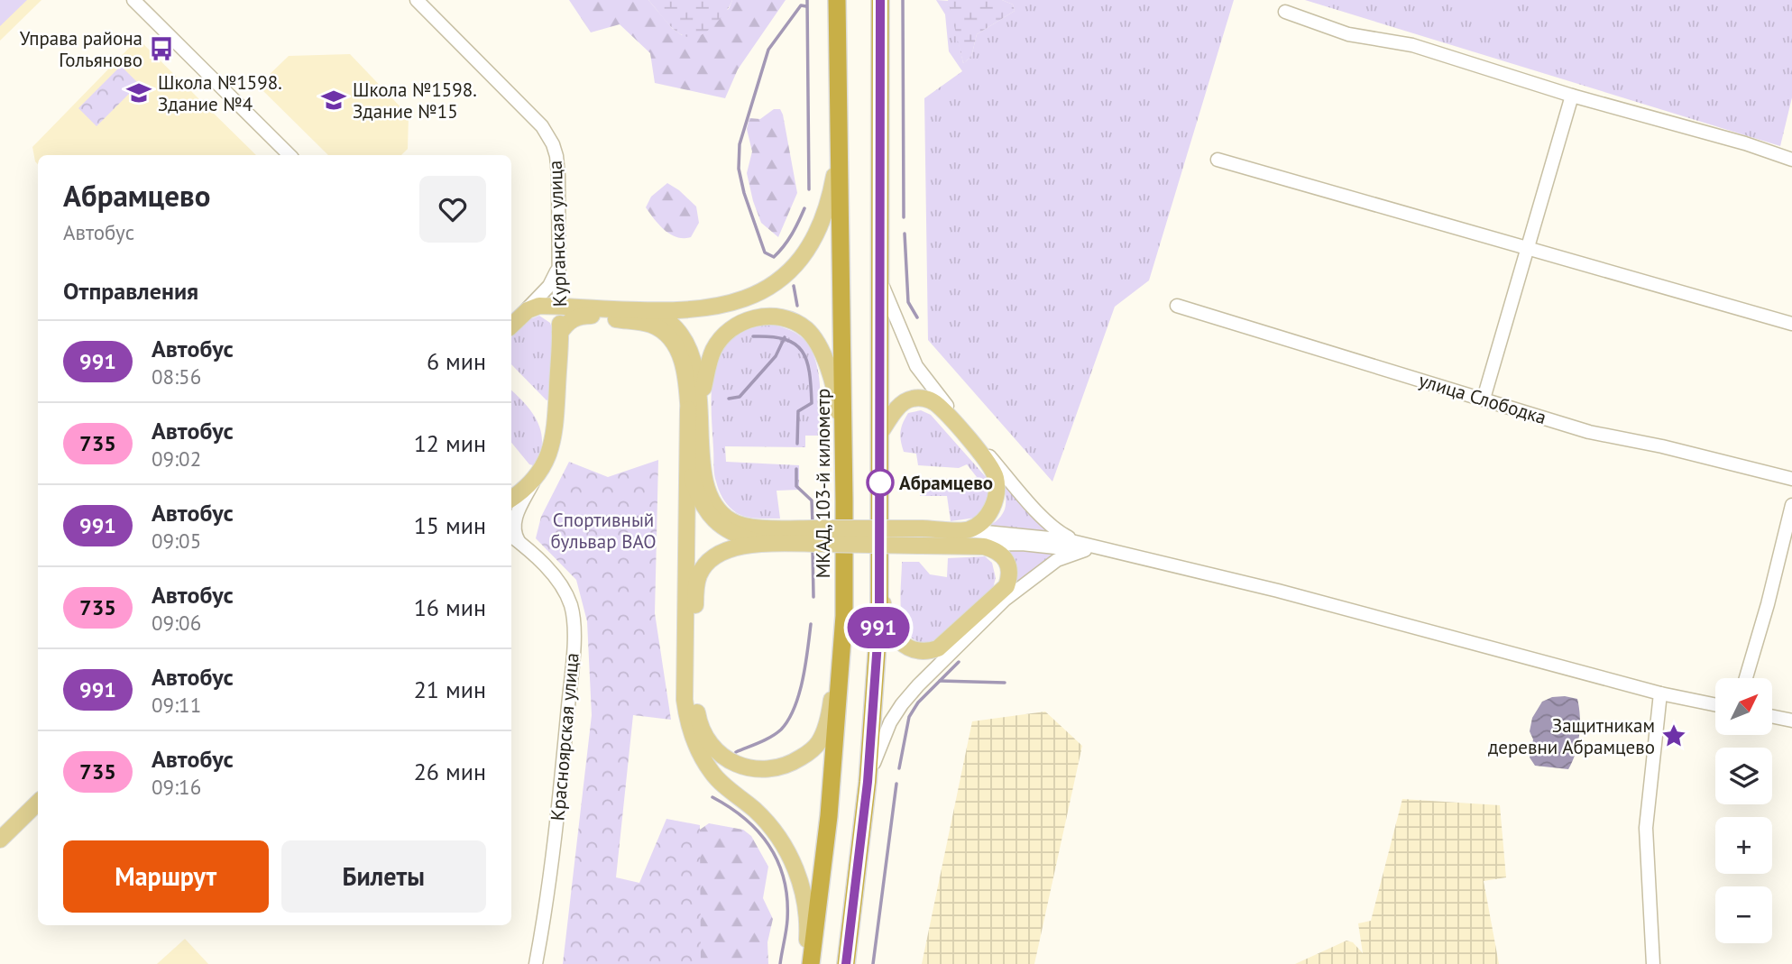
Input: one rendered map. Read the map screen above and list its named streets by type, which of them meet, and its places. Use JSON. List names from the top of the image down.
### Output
{
  "streets": {
    "highway": ["МКАД, 103-й километр"],
    "main road": ["Курганская улица"],
    "street": ["улица Слободка", "Красноярская улица"]
  },
  "parks": ["Спортивный бульвар ВАО"],
  "places": {
    "bus stop": ["Управа района Гольяново"],
    "school or university": ["Школа №1598. Здание №4", "Школа №1598. Здание №15"],
    "other": ["Абрамцево"],
    "place": ["Защитникам деревни Абрамцево"]
  },
  "lines": ["bus line 991"],
  "north": "top right",
  "page": {
    "on_map": "991",
    "heading": [
      ["Абрамцево", "Автобус"],
      "Отправления"
    ],
    "list": [
      {
        "mark": "991",
        "name": "Автобус",
        "note": "08:56",
        "value": "6 мин"
      },
      {
        "mark": "735",
        "name": "Автобус",
        "note": "09:02",
        "value": "12 мин"
      },
      {
        "mark": "991",
        "name": "Автобус",
        "note": "09:05",
        "value": "15 мин"
      },
      {
        "mark": "735",
        "name": "Автобус",
        "note": "09:06",
        "value": "16 мин"
      },
      {
        "mark": "991",
        "name": "Автобус",
        "note": "09:11",
        "value": "21 мин"
      },
      {
        "mark": "735",
        "name": "Автобус",
        "note": "09:16",
        "value": "26 мин"
      }
    ],
    "map_buttons": ["+", "−"],
    "buttons": ["Маршрут", "Билеты"]
  }
}
